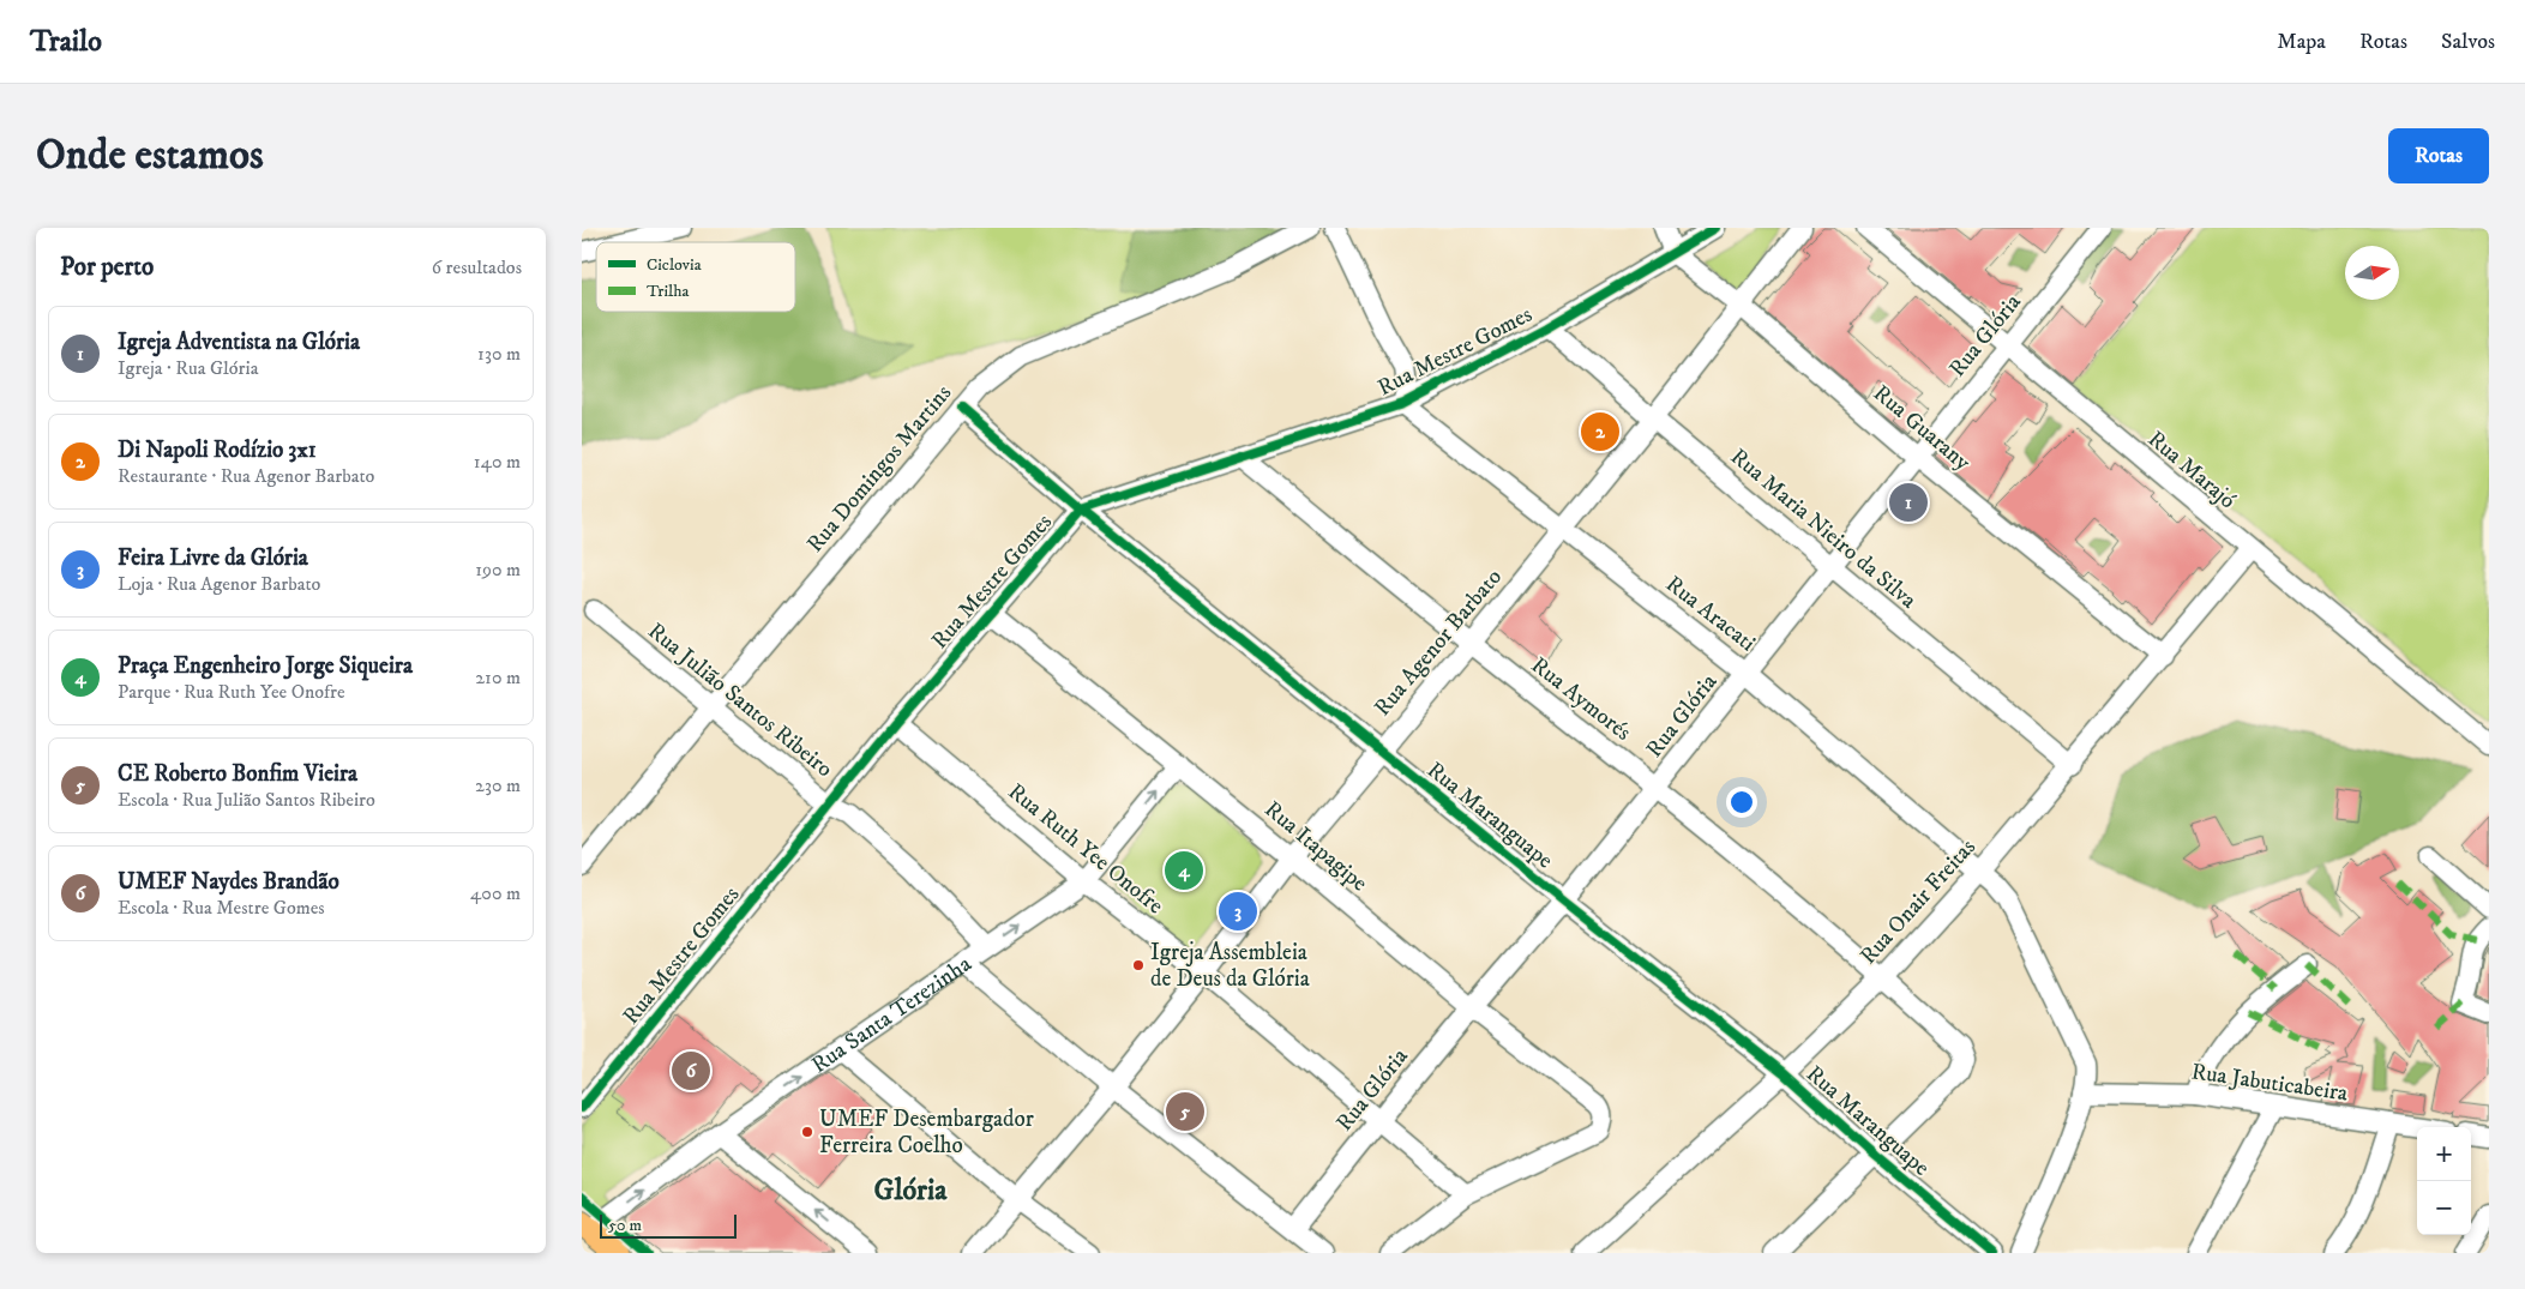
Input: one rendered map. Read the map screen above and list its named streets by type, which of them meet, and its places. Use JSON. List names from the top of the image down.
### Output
{
  "streets": {
    "street": [
      "Rua Glória",
      "Rua Mestre Gomes",
      "Rua Guarany",
      "Rua Domingos Martins",
      "Rua Marajó",
      "Rua Maria Nieiro da Silva",
      "Rua Aracati",
      "Rua Agenor Barbato",
      "Rua Aymorés",
      "Rua Julião Santos Ribeiro",
      "Rua Maranguape",
      "Rua Itapagipe",
      "Rua Ruth Yee Onofre",
      "Rua Onair Freitas",
      "Rua Santa Terezinha",
      "Rua Jabuticabeira"
    ]
  },
  "crossings": [
    ["Rua Glória", "Rua Guarany"],
    ["Rua Glória", "Rua Marajó"],
    ["Rua Glória", "Rua Maria Nieiro da Silva"],
    ["Rua Glória", "Rua Aracati"],
    ["Rua Glória", "Rua Aymorés"],
    ["Rua Glória", "Rua Maranguape"],
    ["Rua Glória", "Rua Itapagipe"],
    ["Rua Glória", "Rua Ruth Yee Onofre"],
    ["Rua Mestre Gomes", "Rua Guarany"],
    ["Rua Mestre Gomes", "Rua Maria Nieiro da Silva"],
    ["Rua Mestre Gomes", "Rua Aracati"],
    ["Rua Mestre Gomes", "Rua Aymorés"],
    ["Rua Mestre Gomes", "Rua Julião Santos Ribeiro"],
    ["Rua Mestre Gomes", "Rua Maranguape"],
    ["Rua Mestre Gomes", "Rua Itapagipe"],
    ["Rua Mestre Gomes", "Rua Ruth Yee Onofre"],
    ["Rua Guarany", "Rua Agenor Barbato"],
    ["Rua Guarany", "Rua Onair Freitas"],
    ["Rua Domingos Martins", "Rua Julião Santos Ribeiro"],
    ["Rua Domingos Martins", "Rua Maranguape"],
    ["Rua Marajó", "Rua Onair Freitas"],
    ["Rua Maria Nieiro da Silva", "Rua Agenor Barbato"],
    ["Rua Maria Nieiro da Silva", "Rua Onair Freitas"],
    ["Rua Aracati", "Rua Agenor Barbato"],
    ["Rua Aracati", "Rua Onair Freitas"],
    ["Rua Aracati", "Rua Jabuticabeira"],
    ["Rua Agenor Barbato", "Rua Aymorés"],
    ["Rua Agenor Barbato", "Rua Maranguape"],
    ["Rua Agenor Barbato", "Rua Itapagipe"],
    ["Rua Agenor Barbato", "Rua Ruth Yee Onofre"],
    ["Rua Aymorés", "Rua Maranguape"],
    ["Rua Aymorés", "Rua Onair Freitas"],
    ["Rua Julião Santos Ribeiro", "Rua Santa Terezinha"],
    ["Rua Maranguape", "Rua Onair Freitas"],
    ["Rua Itapagipe", "Rua Ruth Yee Onofre"],
    ["Rua Itapagipe", "Rua Santa Terezinha"],
    ["Rua Ruth Yee Onofre", "Rua Santa Terezinha"]
  ],
  "one_way": ["Rua Santa Terezinha"],
  "districts": ["Glória"],
  "places": ["Igreja Assembleia de Deus da Glória", "UMEF Desembargador Ferreira Coelho"],
  "legend": ["Ciclovia", "Trilha"],
  "scale_bar": "50 m",
  "north": "right",
  "page": {
    "header": "Trailo",
    "nav": ["Mapa", "Rotas", "Salvos"],
    "buttons": "Rotas",
    "title": "Onde estamos",
    "heading": ["Por perto", "6 resultados"],
    "list": [
      {
        "mark": "1",
        "name": "Igreja Adventista na Glória",
        "note": "Igreja · Rua Glória",
        "value": "130 m"
      },
      {
        "mark": "2",
        "name": "Di Napoli Rodízio 3x1",
        "note": "Restaurante · Rua Agenor Barbato",
        "value": "140 m"
      },
      {
        "mark": "3",
        "name": "Feira Livre da Glória",
        "note": "Loja · Rua Agenor Barbato",
        "value": "190 m"
      },
      {
        "mark": "4",
        "name": "Praça Engenheiro Jorge Siqueira",
        "note": "Parque · Rua Ruth Yee Onofre",
        "value": "210 m"
      },
      {
        "mark": "5",
        "name": "CE Roberto Bonfim Vieira",
        "note": "Escola · Rua Julião Santos Ribeiro",
        "value": "230 m"
      },
      {
        "mark": "6",
        "name": "UMEF Naydes Brandão",
        "note": "Escola · Rua Mestre Gomes",
        "value": "400 m"
      }
    ],
    "pins": [
      "2",
      "1",
      "4",
      "3",
      "6",
      "5"
    ],
    "map_buttons": ["+", "−"],
    "scale": "50 m"
  }
}
